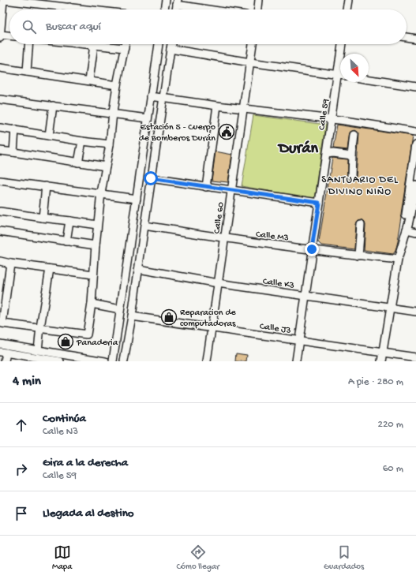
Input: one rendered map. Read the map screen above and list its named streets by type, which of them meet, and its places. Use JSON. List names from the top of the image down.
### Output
{
  "streets": {
    "street": [
      "Calle 59",
      "Calle 60",
      "Calle M3",
      "Calle K3",
      "Calle J3"
    ]
  },
  "crossings": [
    ["Calle 59", "Calle M3"],
    ["Calle 59", "Calle K3"],
    ["Calle 59", "Calle J3"],
    ["Calle 60", "Calle M3"],
    ["Calle 60", "Calle K3"],
    ["Calle 60", "Calle J3"]
  ],
  "districts": ["Durán", "SANTUARIO DEL DIVINO NIÑO"],
  "places": {
    "public building": ["Estación 5 - Cuerpo de Bomberos Durán"],
    "shop": ["Reparacion de computadoras", "Panaderia"]
  },
  "north": "bottom right",
  "page": {
    "search": "Buscar aquí",
    "heading": ["4 min", "A pie · 280 m"],
    "list": [
      ["Continúa", "Calle N3", "220 m"],
      ["Gira a la derecha", "Calle 59", "60 m"],
      "Llegada al destino"
    ],
    "nav": ["Mapa", "Cómo llegar", "Guardados"]
  }
}
